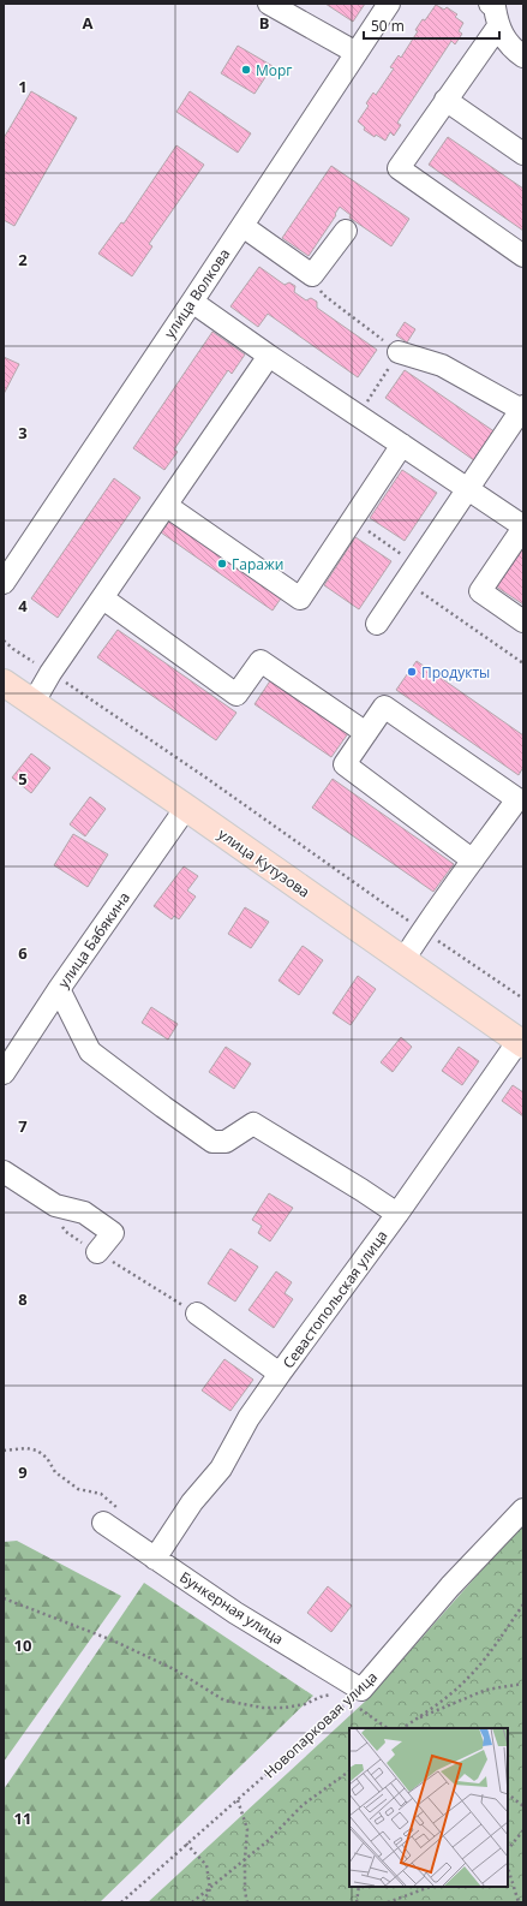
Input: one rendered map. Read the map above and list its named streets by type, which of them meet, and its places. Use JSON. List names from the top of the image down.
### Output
{
  "streets": {
    "main road": ["улица Кутузова"],
    "street": [
      "улица Волкова",
      "улица Бабякина",
      "Севастопольская улица",
      "Бункерная улица",
      "Новопарковая улица"
    ]
  },
  "crossings": [
    ["улица Кутузова", "улица Бабякина"],
    ["улица Кутузова", "Севастопольская улица"],
    ["Севастопольская улица", "Бункерная улица"],
    ["Бункерная улица", "Новопарковая улица"]
  ],
  "places": ["Морг", "Гаражи", "Продукты"],
  "scale_bar": "50 m",
  "grid": {
    "columns": ["A", "B"],
    "rows": [
      "1",
      "2",
      "3",
      "4",
      "5",
      "6",
      "7",
      "8",
      "9",
      "10",
      "11"
    ]
  }
}
